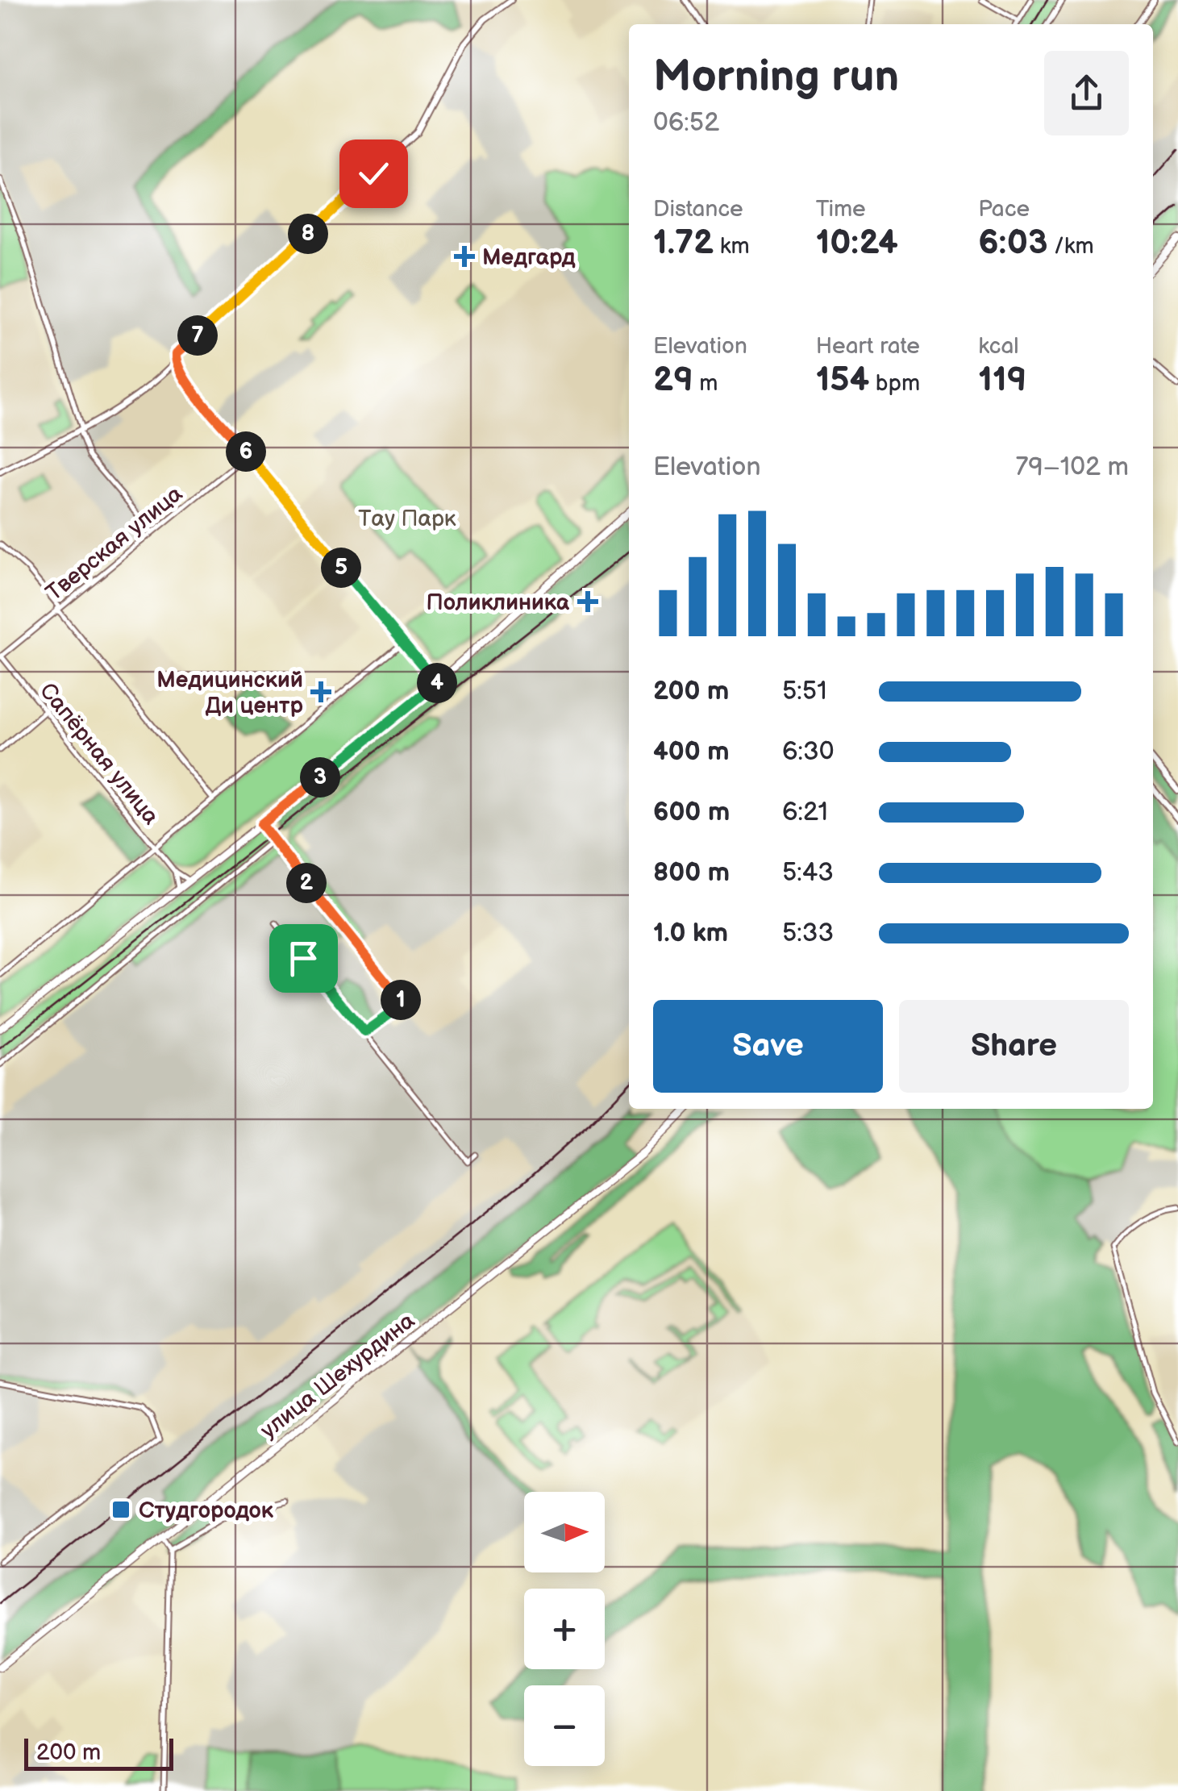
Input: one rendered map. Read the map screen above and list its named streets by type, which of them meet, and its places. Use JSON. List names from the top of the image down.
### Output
{
  "streets": {
    "main road": ["улица Шехурдина"],
    "street": ["Тверская улица", "Сапёрная улица"]
  },
  "crossings": [
    ["Тверская улица", "Сапёрная улица"]
  ],
  "parks": ["Тау Парк"],
  "places": {
    "health": ["Медгард", "Поликлиника", "Медицинский Ди центр"],
    "transit": ["Студгородок"]
  },
  "scale_bar": "200 m",
  "north": "right",
  "page": {
    "heading": ["Morning run", "06:52"],
    "stats": [
      ["Distance", "1.72 km"],
      ["Time", "10:24"],
      ["Pace", "6:03 /km"],
      ["Elevation", "29 m"],
      ["Heart rate", "154 bpm"],
      ["kcal", "119"]
    ],
    "pins": [
      "8",
      "7",
      "6",
      "5",
      "4",
      "3",
      "2",
      "1"
    ],
    "chart": ["Elevation", "79–102 m"],
    "list": [
      {
        "name": "200 m",
        "note": "5:51"
      },
      {
        "name": "400 m",
        "note": "6:30"
      },
      {
        "name": "600 m",
        "note": "6:21"
      },
      {
        "name": "800 m",
        "note": "5:43"
      },
      {
        "name": "1.0 km",
        "note": "5:33"
      }
    ],
    "buttons": ["Save", "Share"],
    "map_buttons": ["+", "−"],
    "scale": "200 m"
  }
}
